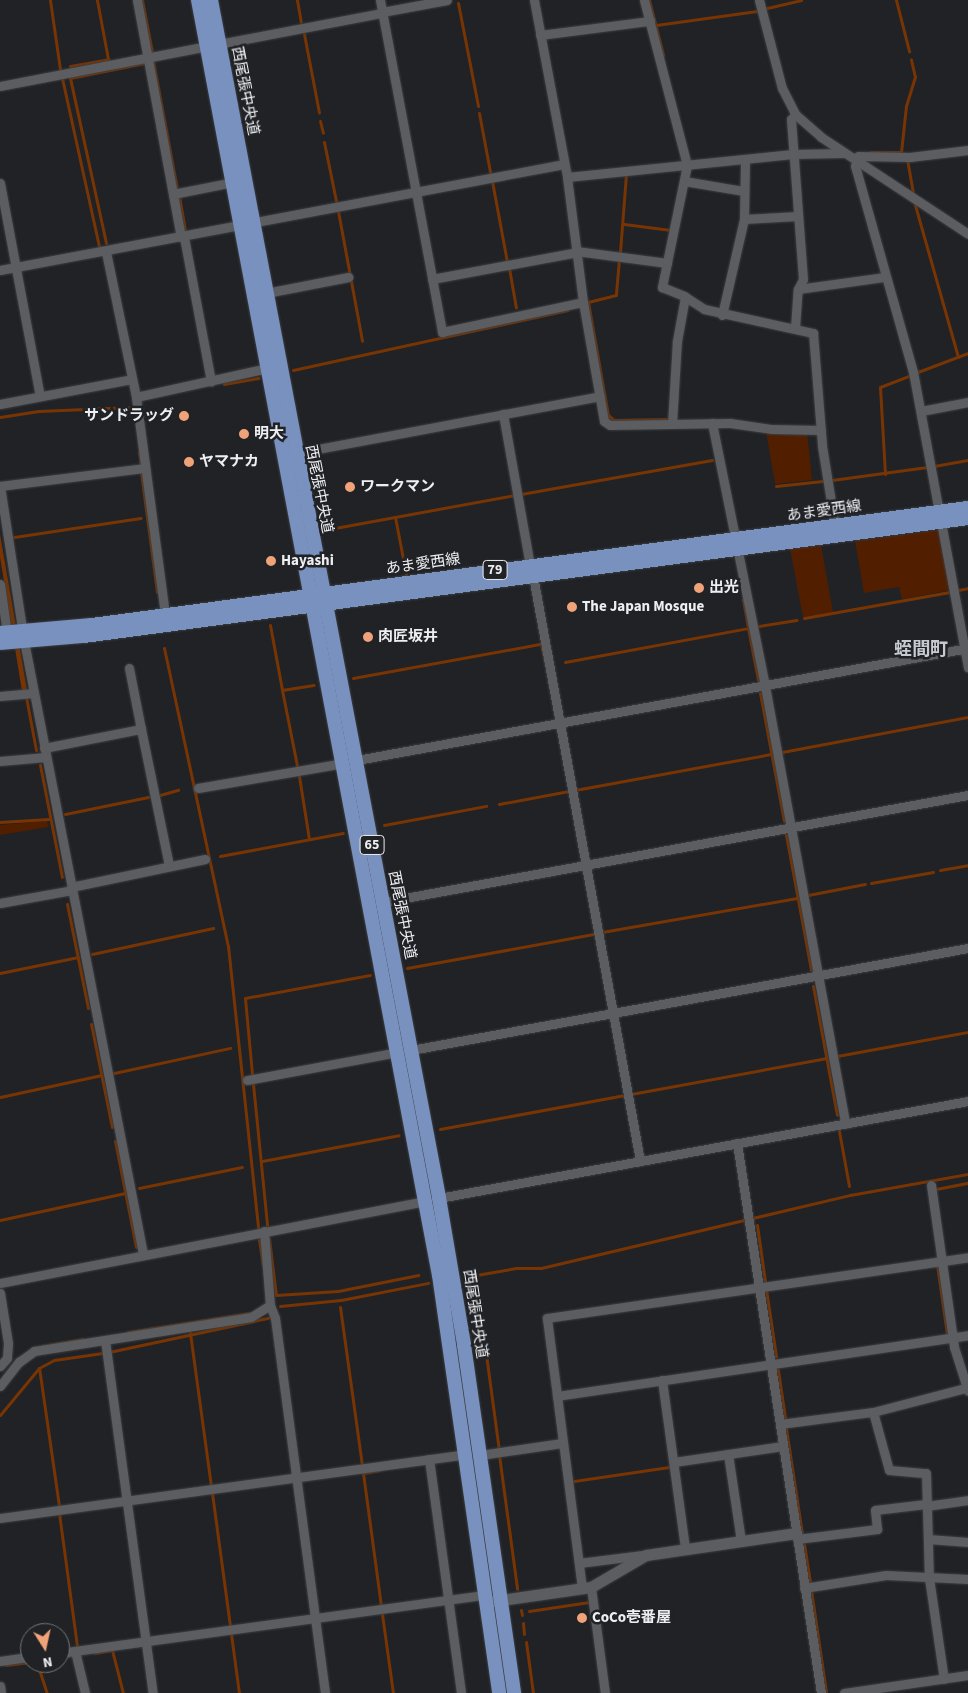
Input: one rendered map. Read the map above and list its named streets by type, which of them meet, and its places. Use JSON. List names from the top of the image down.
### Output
{
  "streets": {
    "main road": [
      "西尾張中央道",
      "あま愛西線",
      "79",
      "65"
    ]
  },
  "crossings": [
    ["西尾張中央道", "あま愛西線"]
  ],
  "districts": ["蛭間町"],
  "places": [
    "サンドラッグ",
    "明大",
    "ヤマナカ",
    "ワークマン",
    "Hayashi",
    "出光",
    "The Japan Mosque",
    "肉匠坂井",
    "CoCo壱番屋"
  ],
  "north": "bottom"
}
